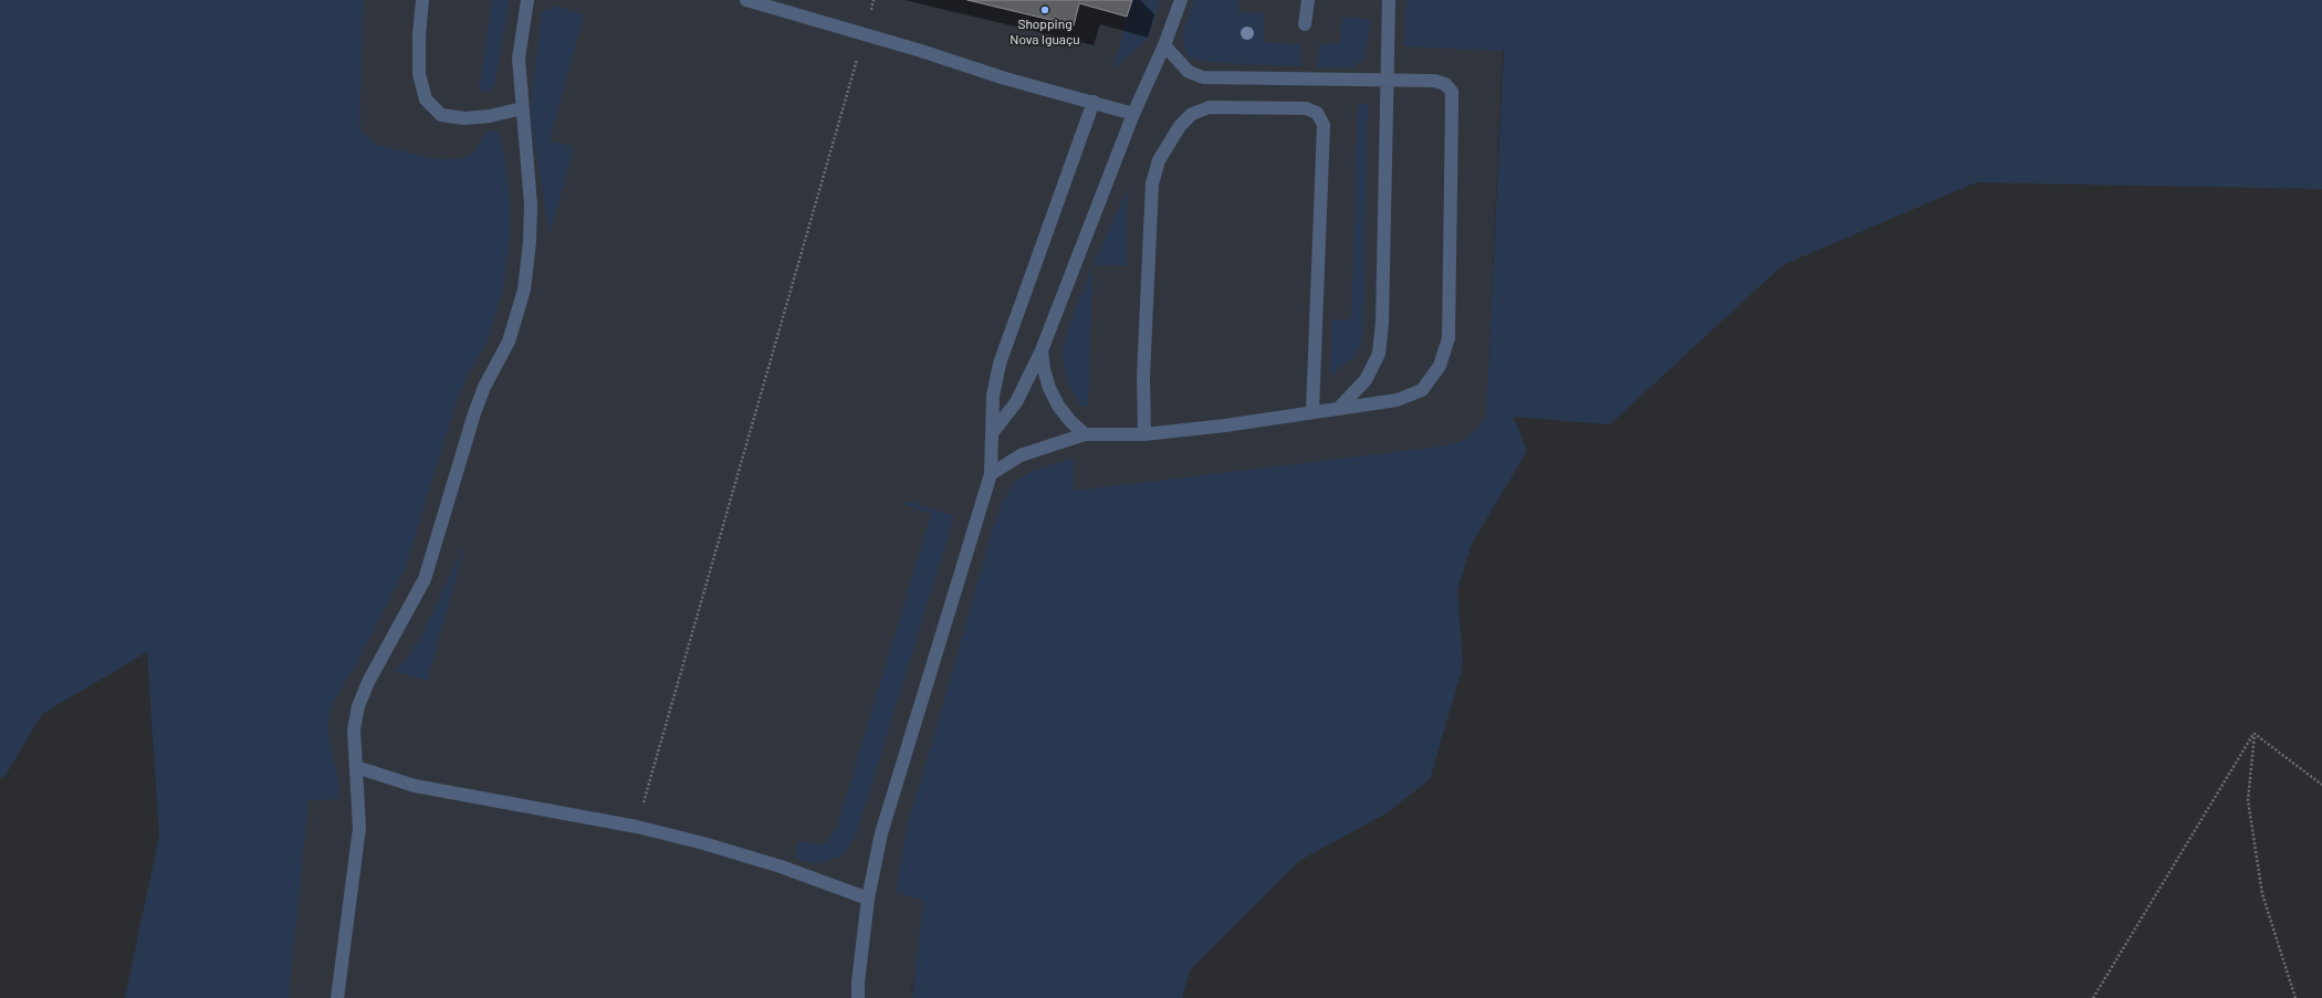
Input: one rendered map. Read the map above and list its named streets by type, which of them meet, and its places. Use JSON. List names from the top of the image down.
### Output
{
  "places": ["Shopping Nova Iguaçu"]
}
